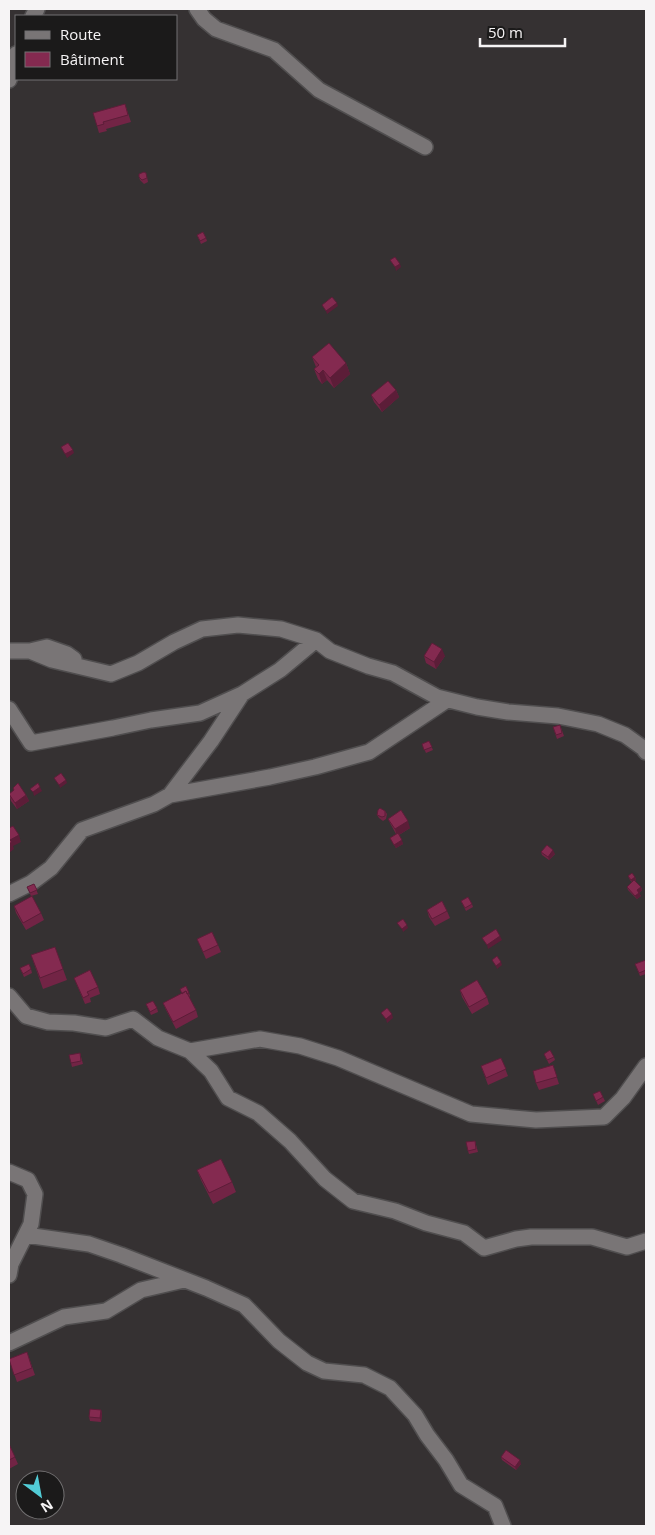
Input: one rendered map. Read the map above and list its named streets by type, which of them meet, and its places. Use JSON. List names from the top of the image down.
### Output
{
  "legend": ["Route", "Bâtiment"],
  "scale_bar": "50 m",
  "north": "bottom right"
}
